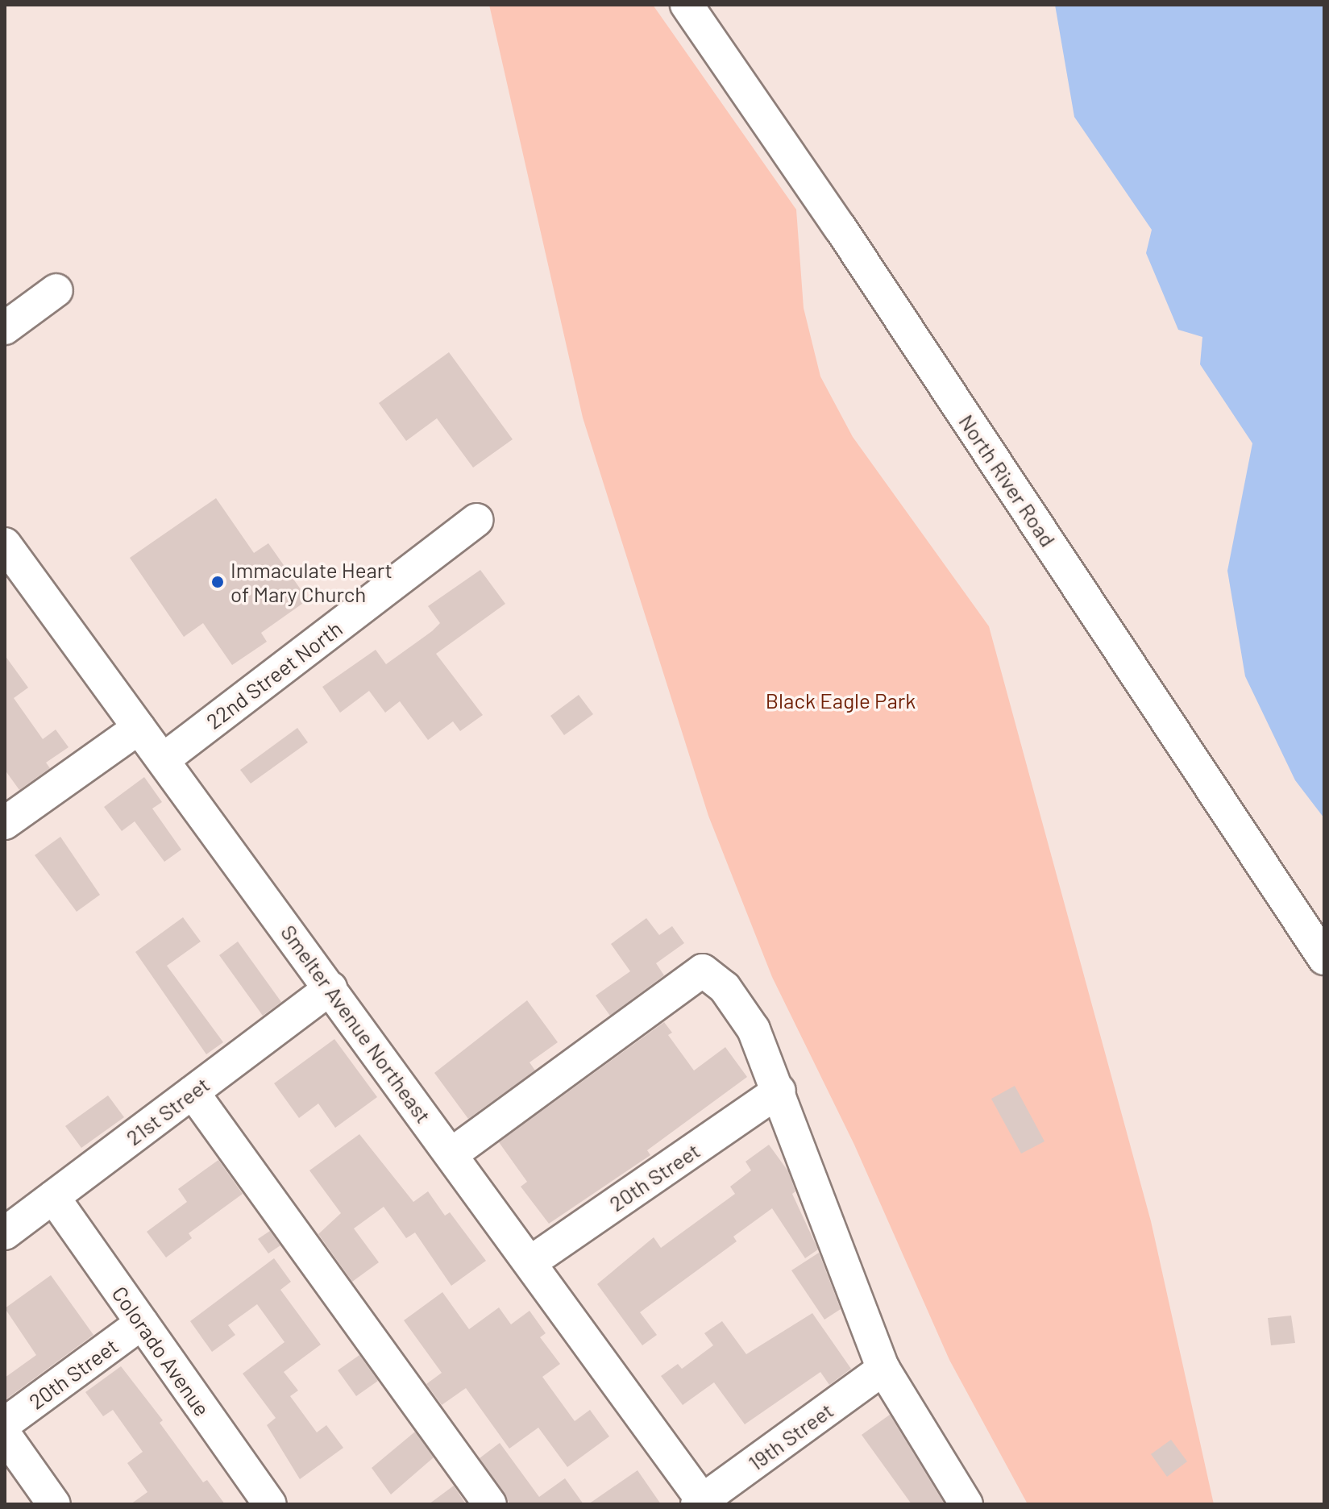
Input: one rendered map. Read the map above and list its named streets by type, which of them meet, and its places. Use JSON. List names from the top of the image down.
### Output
{
  "streets": {
    "street": [
      "North River Road",
      "22nd Street North",
      "Smelter Avenue Northeast",
      "21st Street",
      "20th Street",
      "Colorado Avenue",
      "19th Street"
    ]
  },
  "crossings": [
    ["22nd Street North", "Smelter Avenue Northeast"],
    ["Smelter Avenue Northeast", "21st Street"],
    ["Smelter Avenue Northeast", "20th Street"],
    ["Smelter Avenue Northeast", "19th Street"],
    ["21st Street", "Colorado Avenue"],
    ["20th Street", "Colorado Avenue"]
  ],
  "parks": ["Black Eagle Park"],
  "places": ["Immaculate Heart of Mary Church"]
}
